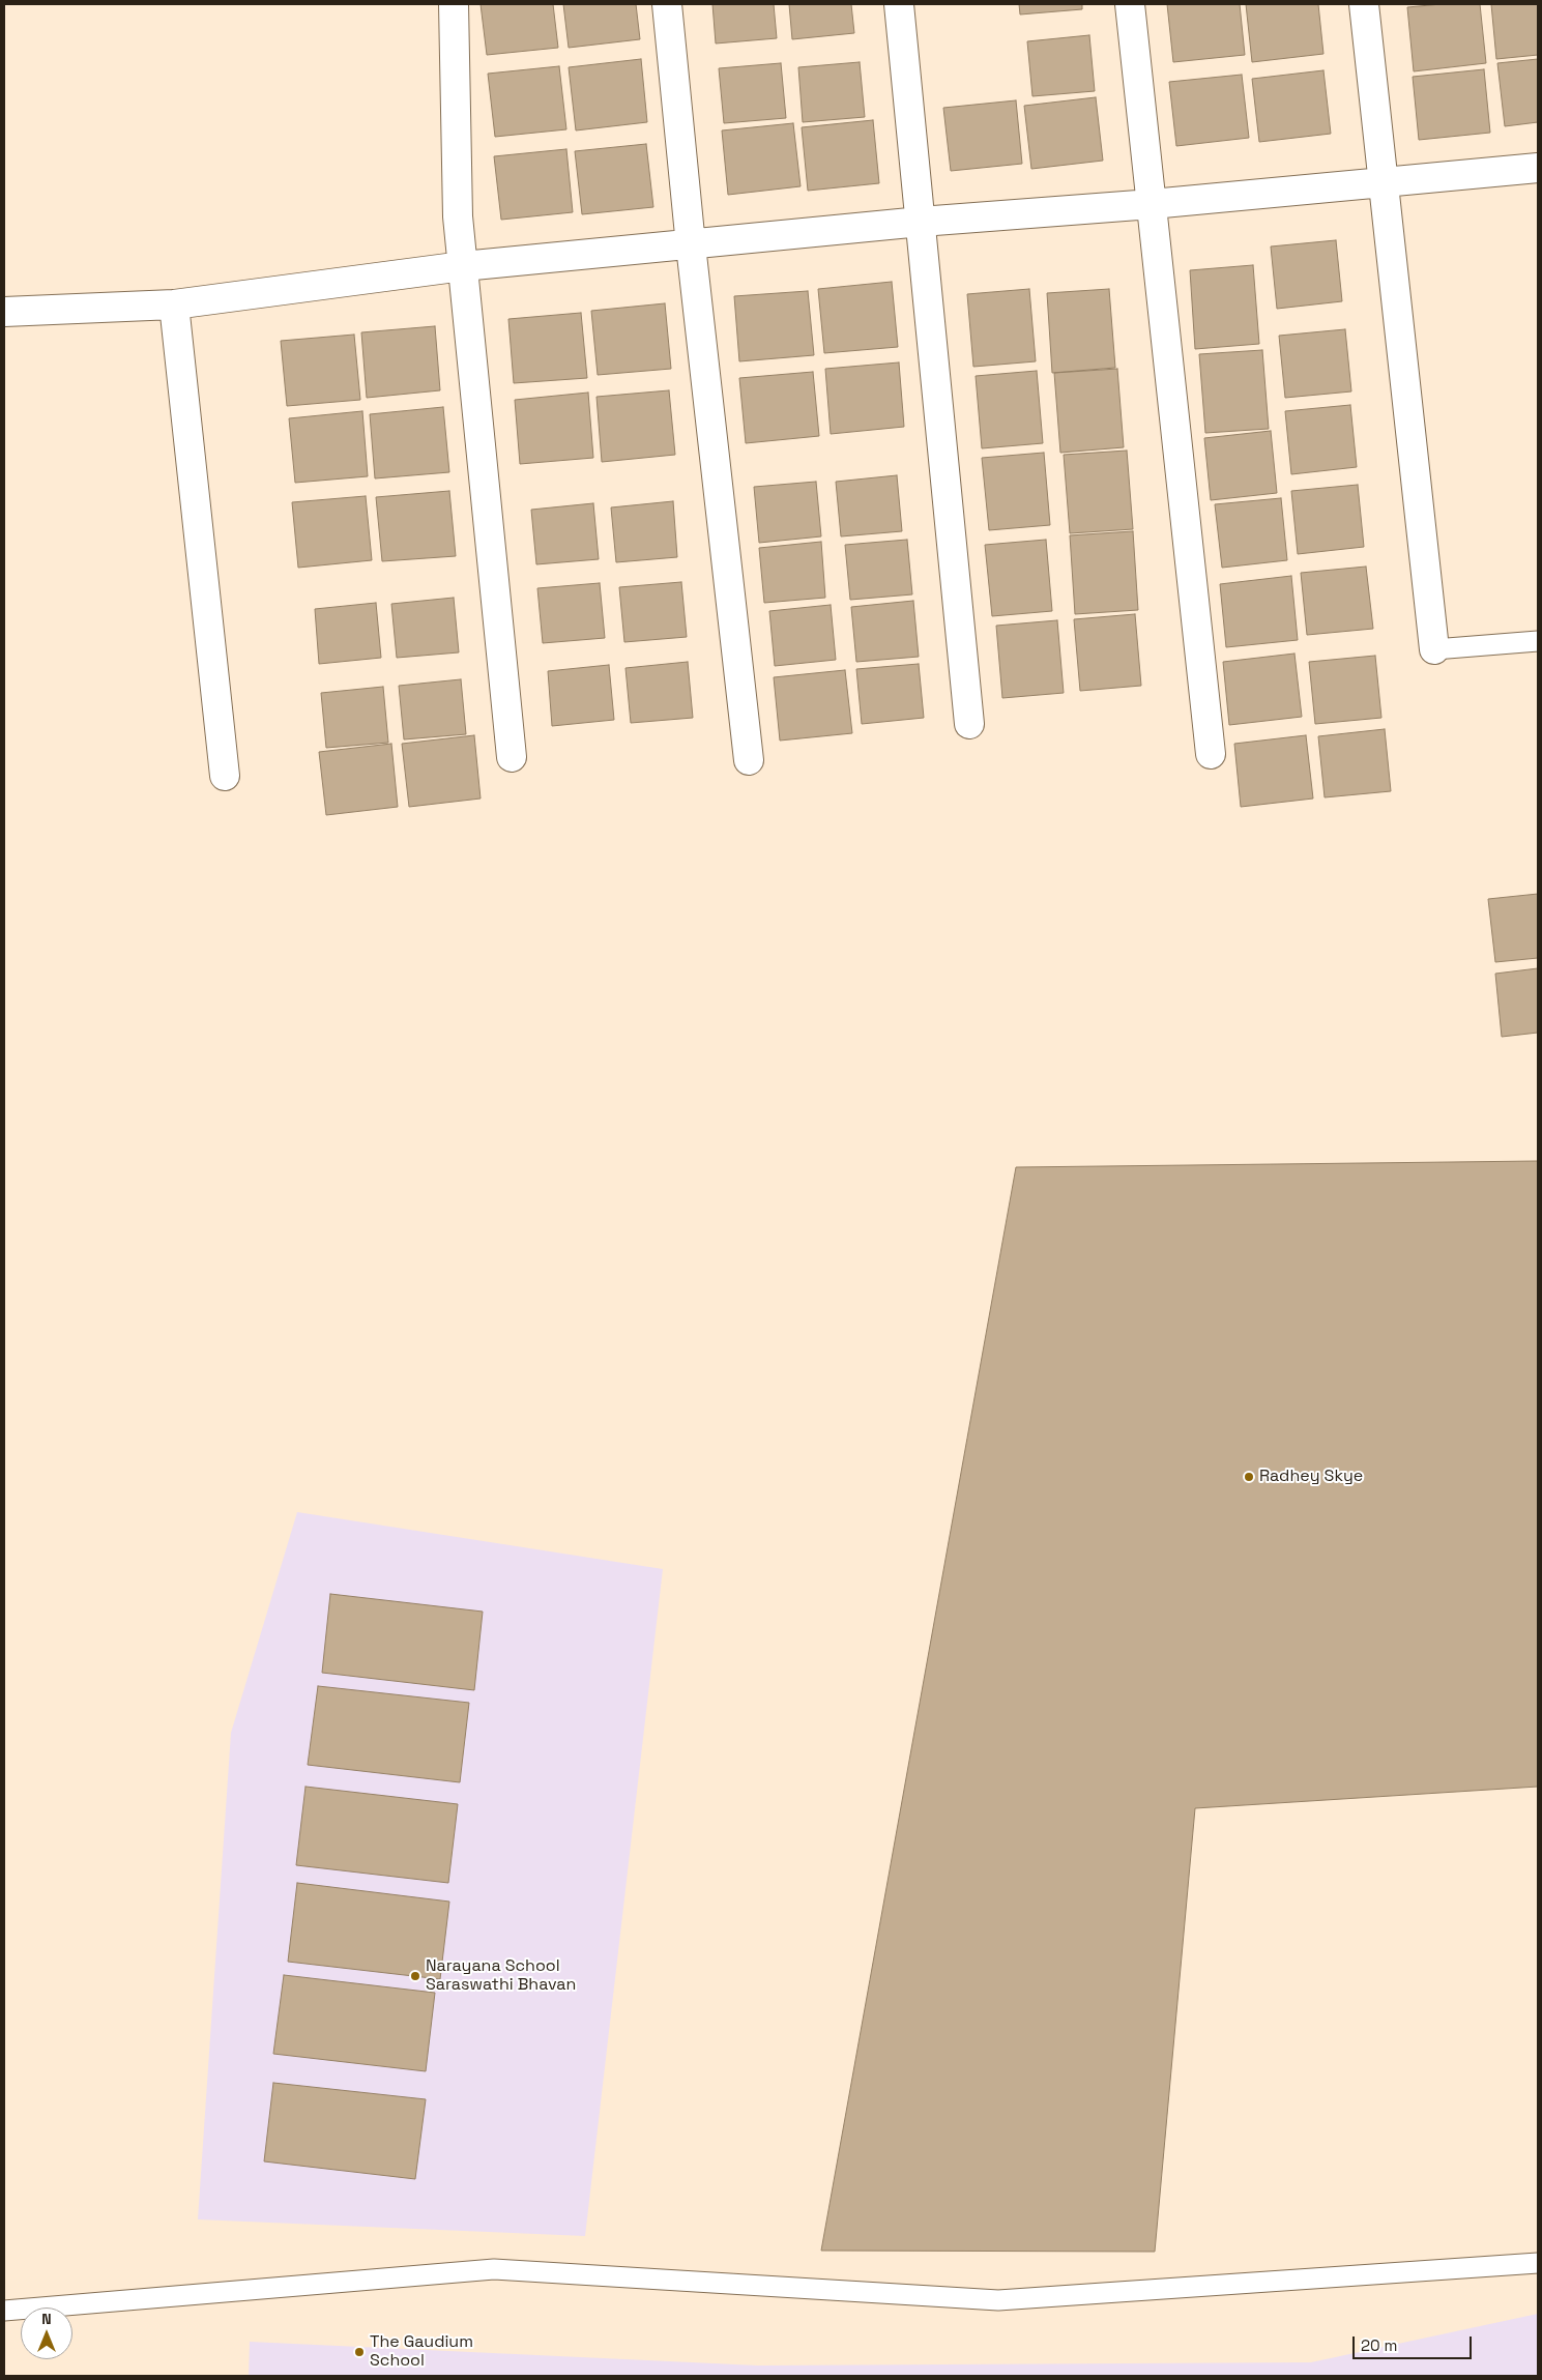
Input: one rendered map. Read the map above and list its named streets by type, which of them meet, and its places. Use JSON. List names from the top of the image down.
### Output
{
  "places": ["Radhey Skye", "Narayana School Saraswathi Bhavan", "The Gaudium School"],
  "scale_bar": "20 m",
  "north": "top"
}
